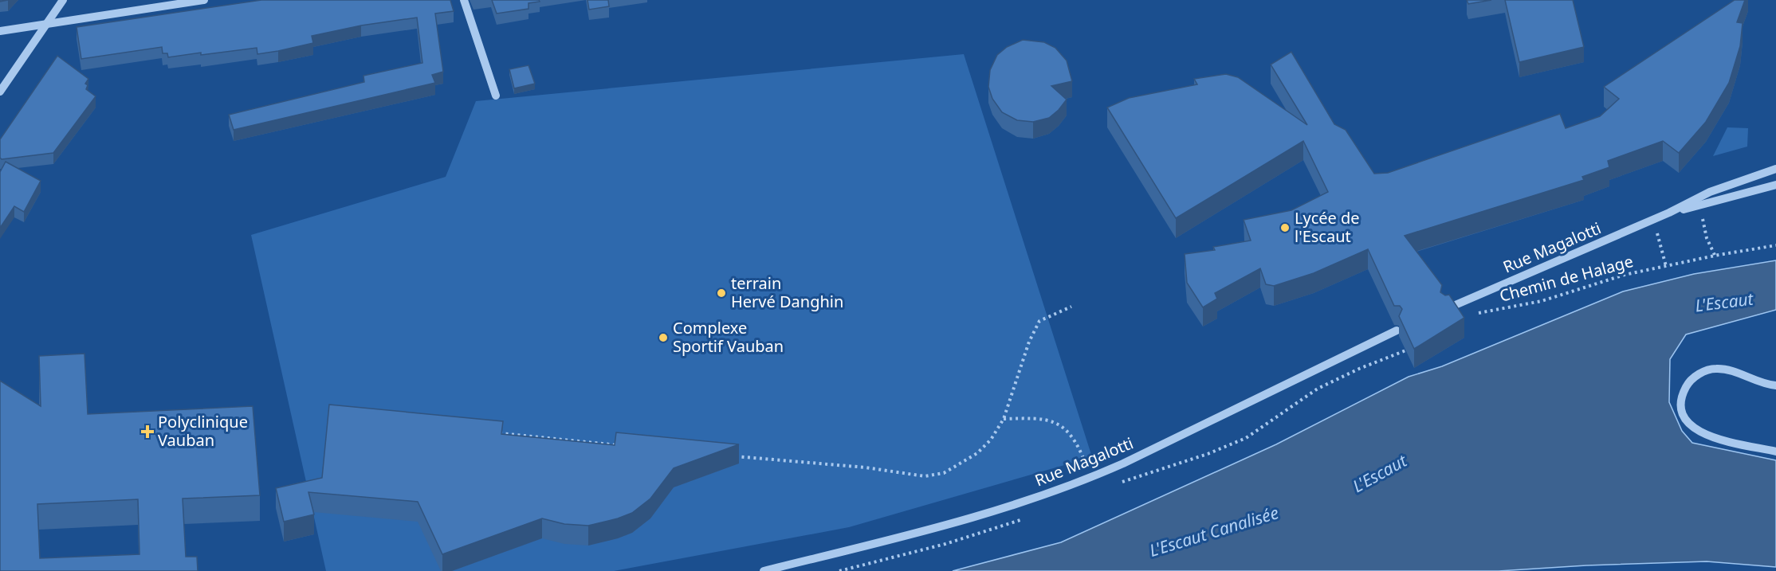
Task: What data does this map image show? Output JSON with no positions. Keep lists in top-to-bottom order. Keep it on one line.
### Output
{"streets":{"street":["Rue Magalotti"],"path":["Chemin de Halage"]},"water":["L'Escaut","L'Escaut Canalisée"],"places":{"other":["Lycée de l'Escaut","terrain Hervé Danghin","Complexe Sportif Vauban"],"health":["Polyclinique Vauban"]}}
